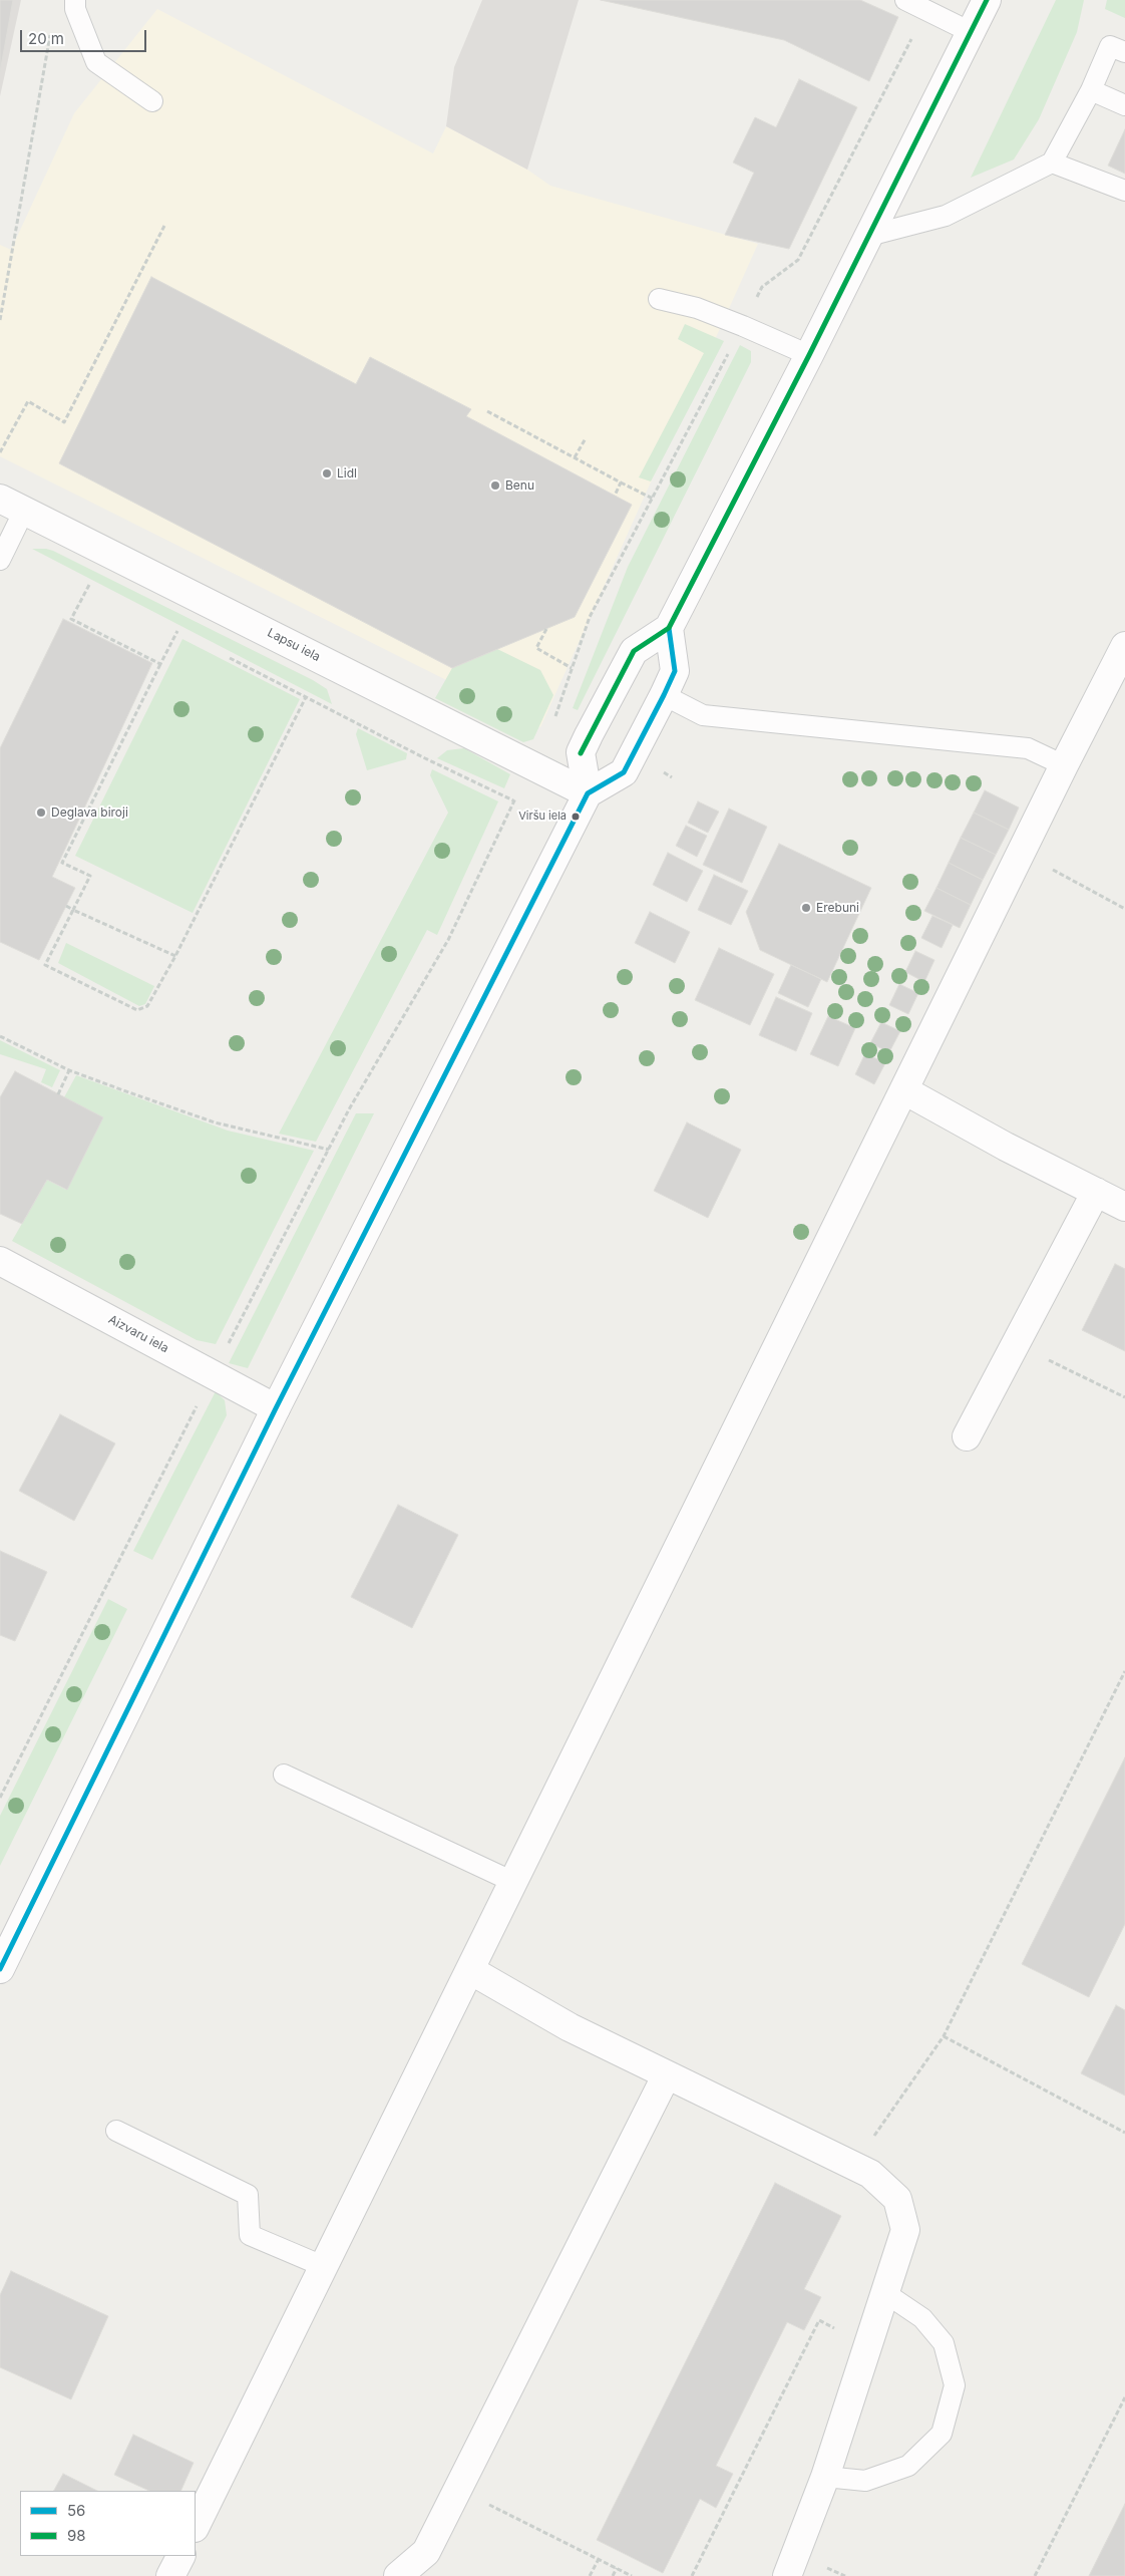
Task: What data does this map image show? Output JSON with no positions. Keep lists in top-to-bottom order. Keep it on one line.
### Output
{"streets":{"street":["Lapsu iela","Aizvaru iela"]},"places":["Lidl","Benu","Deglava biroji","Viršu iela","Erebuni"],"lines":["transit line 98","transit line 56"],"legend":["56","98"],"scale_bar":"20 m"}
